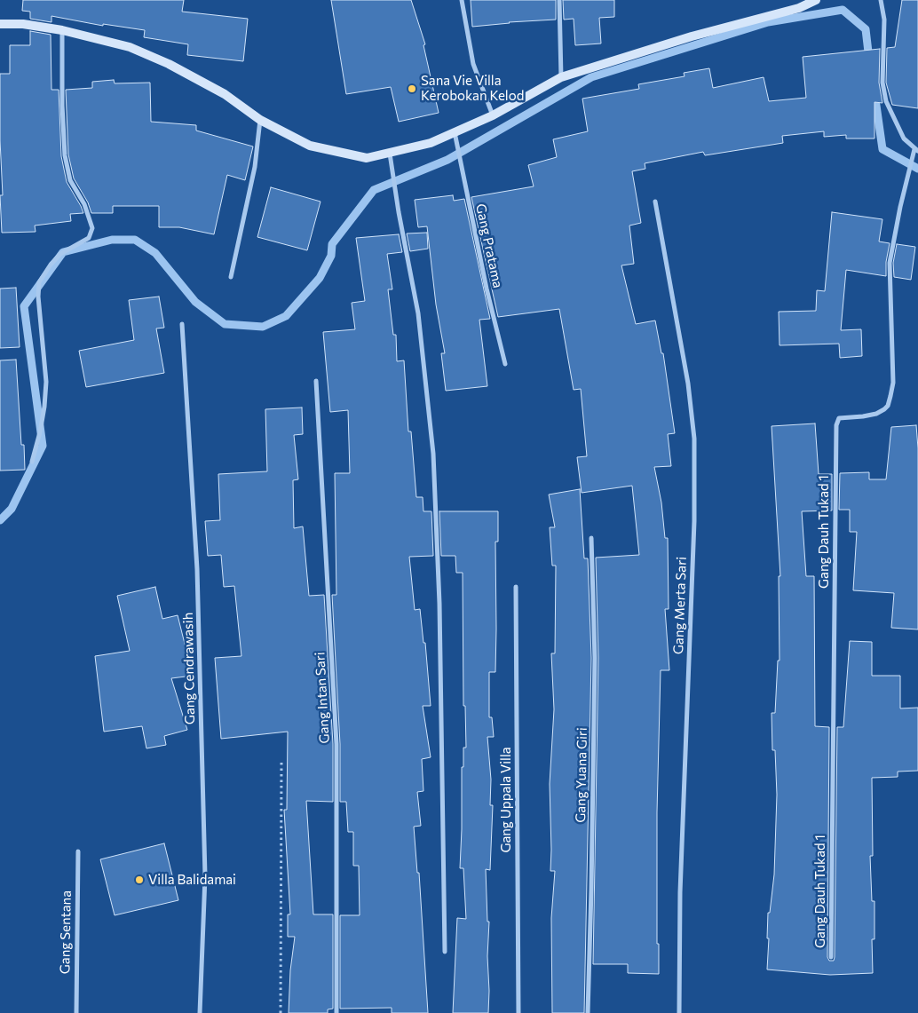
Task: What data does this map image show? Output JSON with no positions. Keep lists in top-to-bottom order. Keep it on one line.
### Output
{"streets":{"street":["Gang Pratama","Gang Dauh Tukad 1","Gang Merta Sari","Gang Cendrawasih","Gang Intan Sari","Gang Yuana Giri","Gang Uppala Villa","Gang Sentana"]},"places":["Sana Vie Villa Kerobokan Kelod","Villa Balidamai"]}
